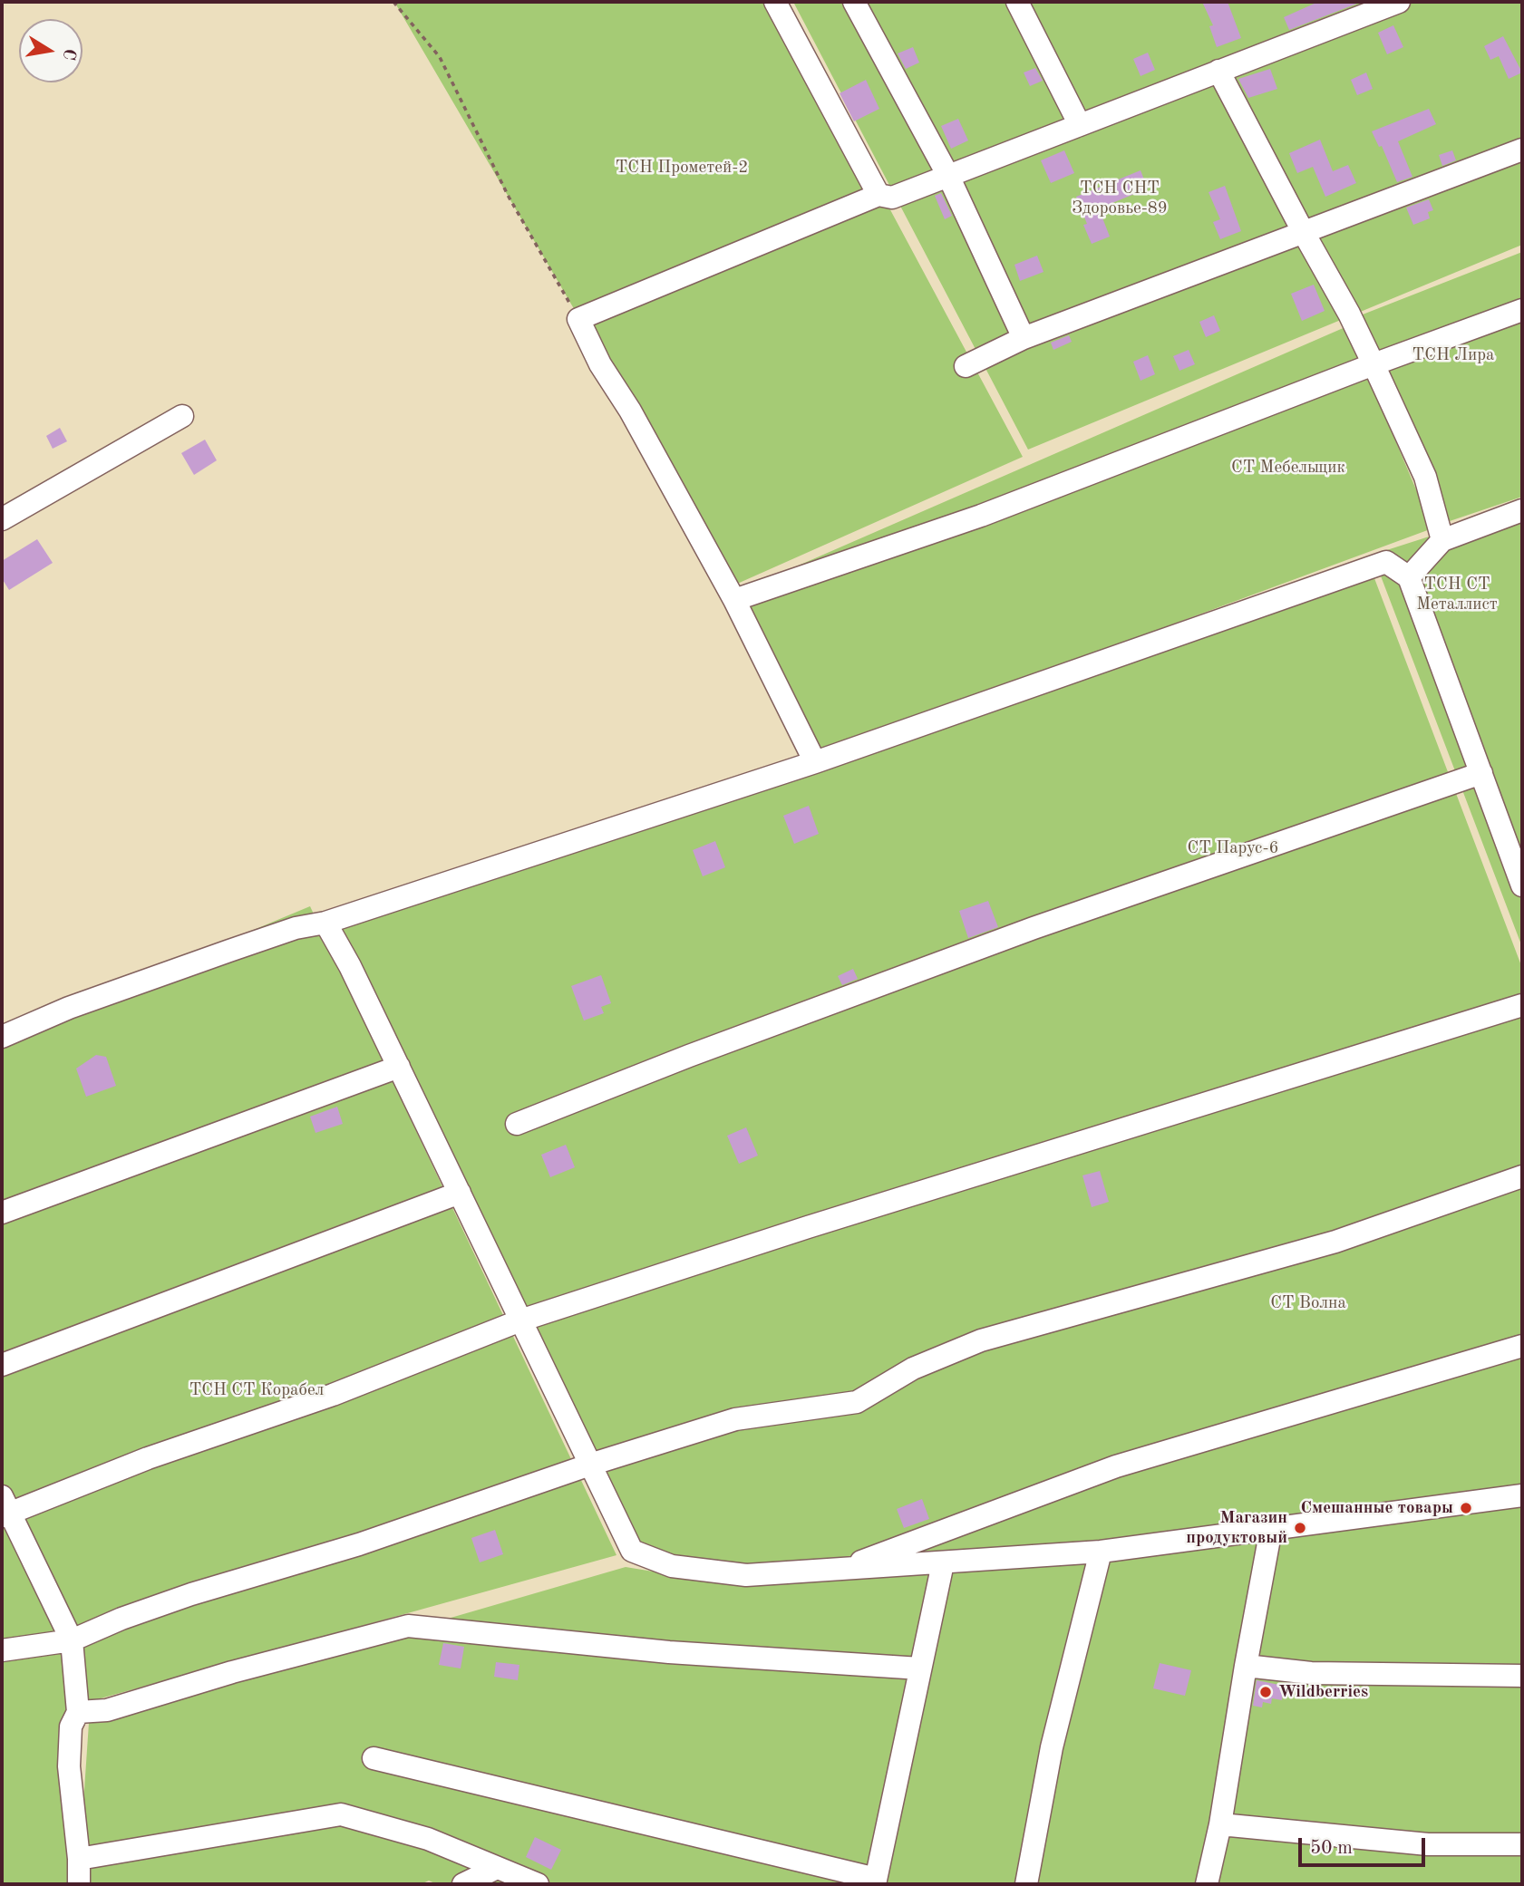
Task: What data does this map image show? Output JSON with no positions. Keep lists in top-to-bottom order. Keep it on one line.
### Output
{"parks":["ТСН Прометей-2","ТСН СНТ Здоровье-89","ТСН Лира","СТ Мебельщик","ТСН СТ Металлист","СТ Парус-6","СТ Волна","ТСН СТ Корабел"],"places":["Смешанные товары","Магазин продуктовый","Wildberries"],"scale_bar":"50 m","north":"right"}
